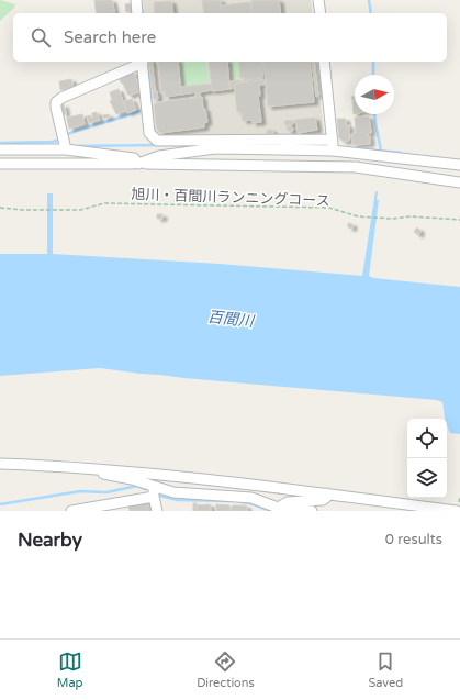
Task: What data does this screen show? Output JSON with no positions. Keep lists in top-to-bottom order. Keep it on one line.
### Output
{"streets":{"path":["旭川・百間川ランニングコース"]},"water":["百間川"],"north":"right","page":{"search":"Search here","heading":["Nearby","0 results"],"nav":["Map","Directions","Saved"]}}
